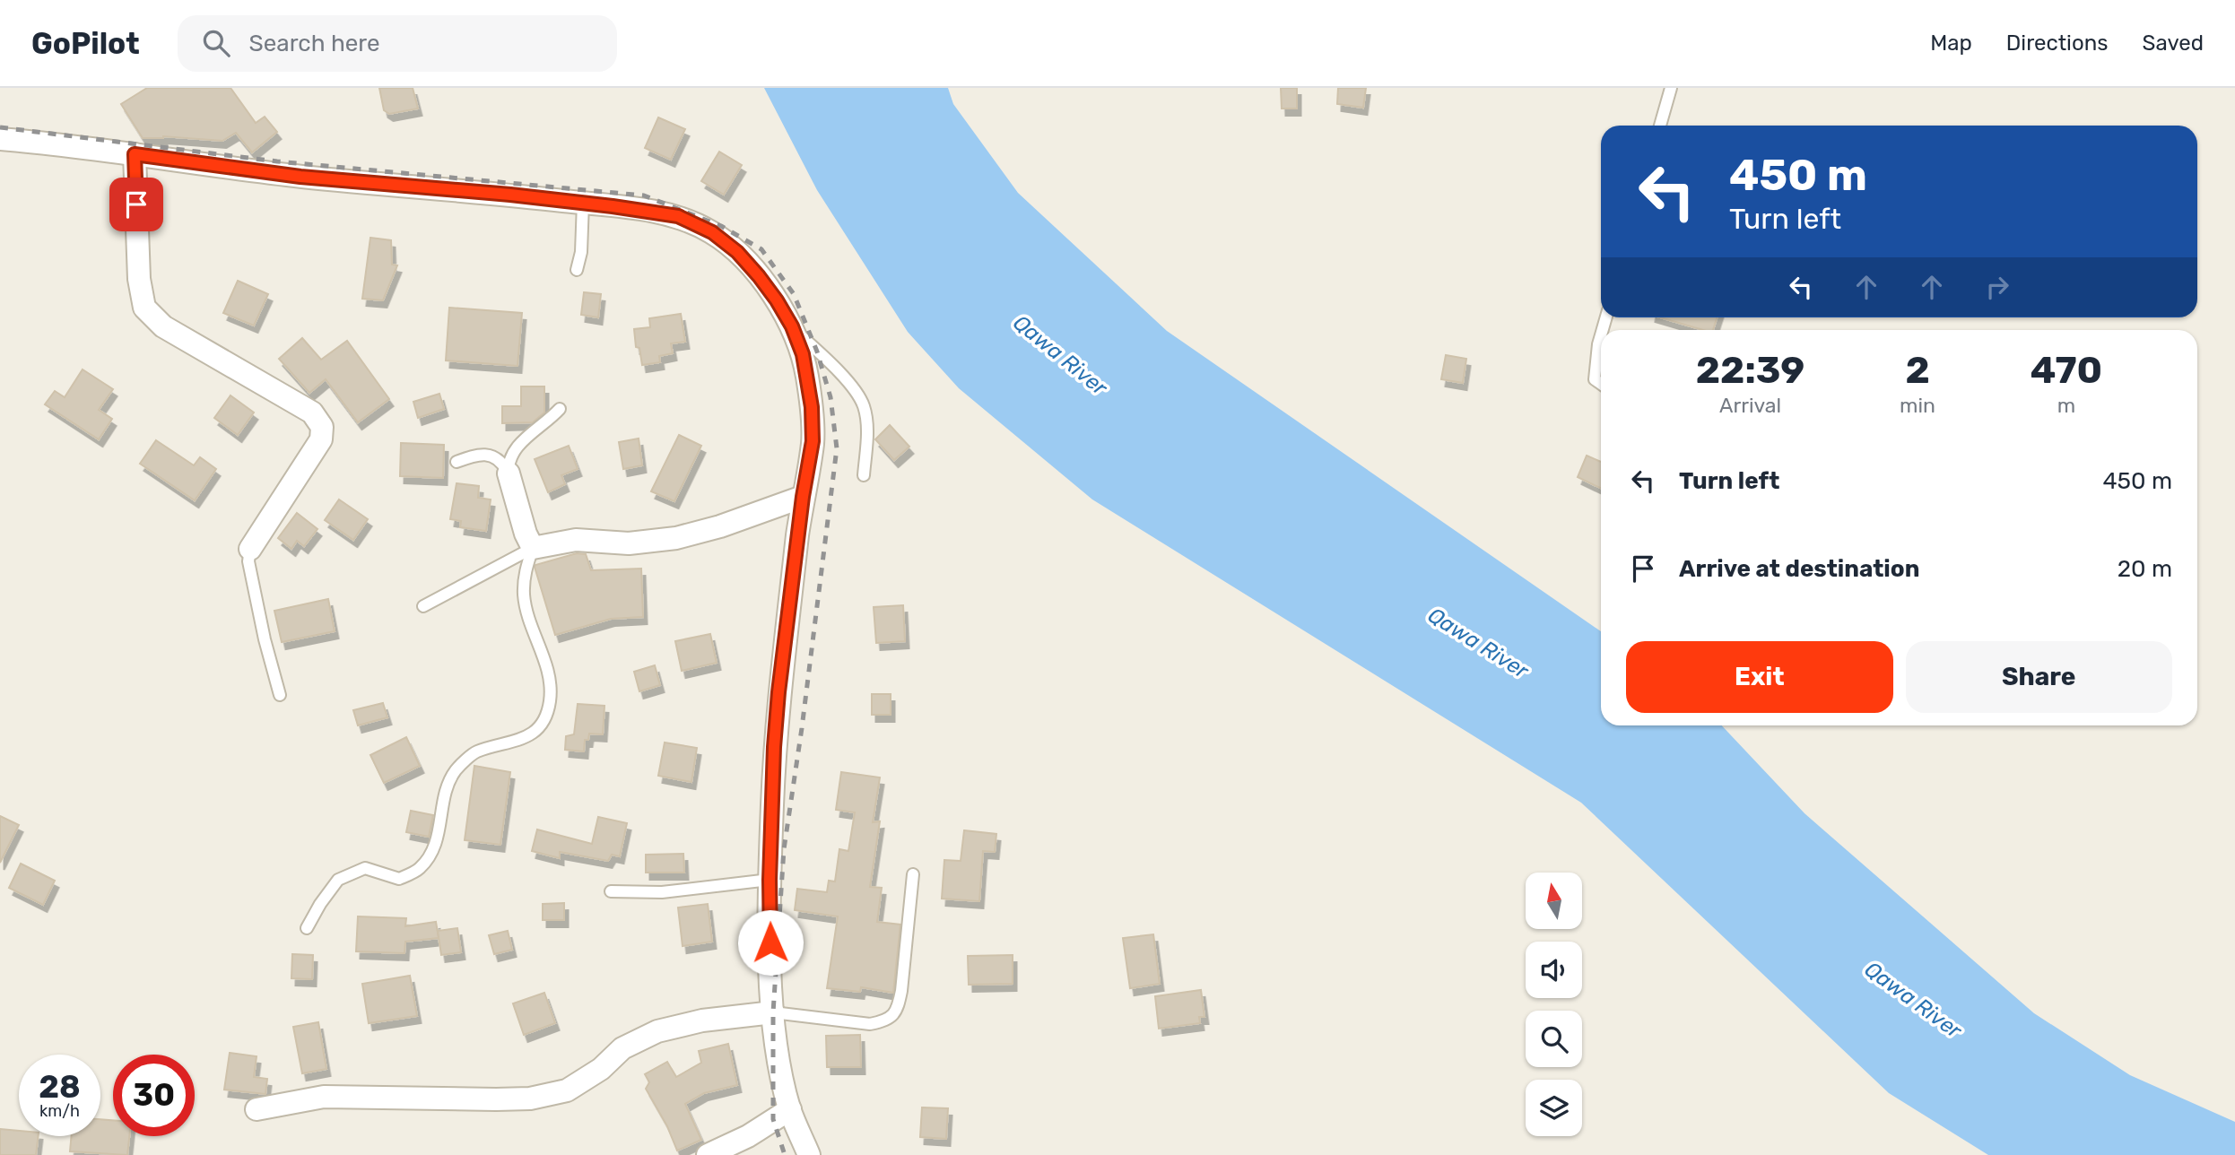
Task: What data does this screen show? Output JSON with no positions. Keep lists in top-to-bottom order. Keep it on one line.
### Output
{"water":["Qawa River"],"north":"top","page":{"header":"GoPilot","search":"Search here","nav":["Map","Directions","Saved"],"turn":["450 m","Turn left"],"eta":["22:39","Arrival","2","min","470","m"],"list":[{"name":"Turn left","value":"450 m"},{"name":"Arrive at destination","value":"20 m"}],"buttons":["Exit","Share"],"speed":"28 km/h","limit":"30"}}
